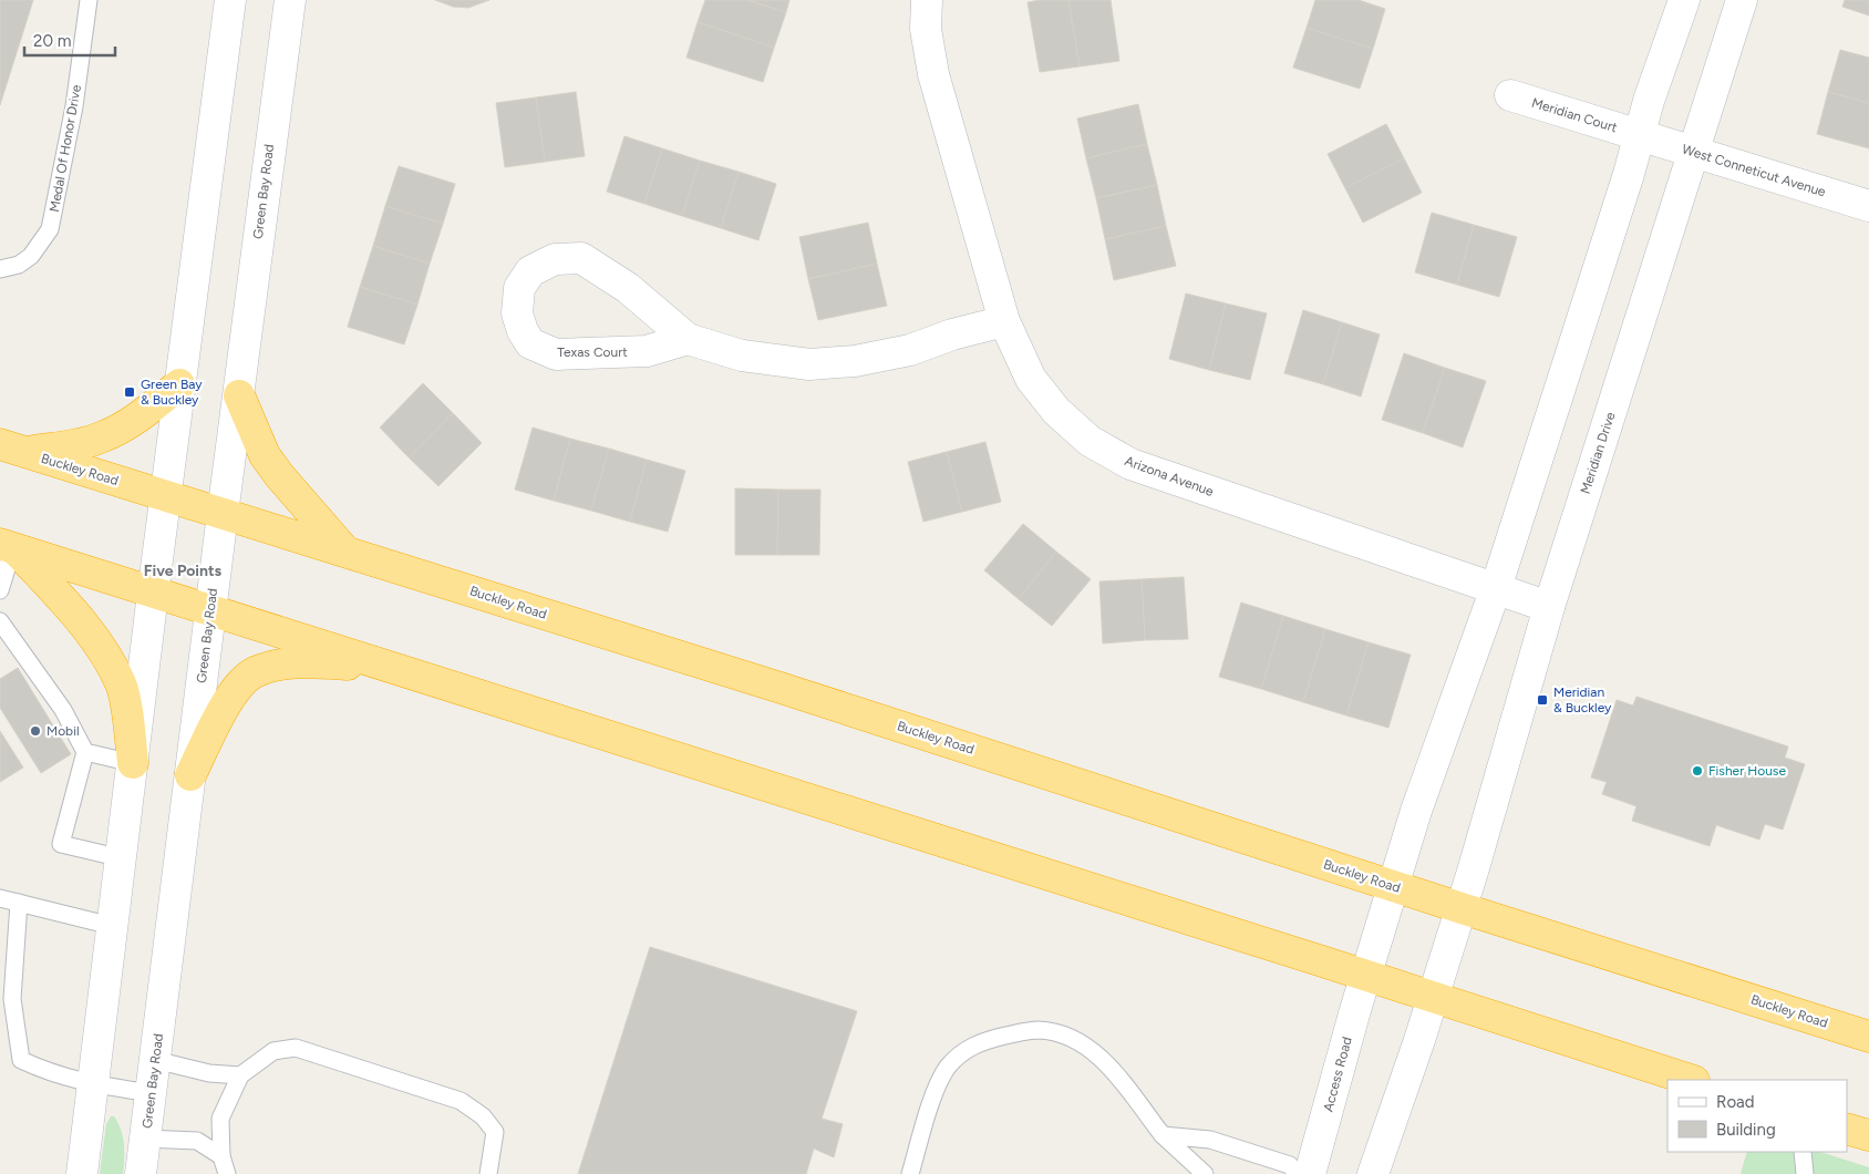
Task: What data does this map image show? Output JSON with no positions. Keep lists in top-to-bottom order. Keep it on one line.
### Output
{"streets":{"highway":["Buckley Road"],"street":["Meridian Court","West Conneticut Avenue","Green Bay Road","Texas Court","Meridian Drive","Arizona Avenue","Access Road"],"lane":["Medal Of Honor Drive"]},"crossings":[["Meridian Court","West Conneticut Avenue"],["West Conneticut Avenue","Meridian Drive"],["Green Bay Road","Buckley Road"],["Texas Court","Arizona Avenue"],["Meridian Drive","Buckley Road"],["Meridian Drive","Arizona Avenue"],["Buckley Road","Access Road"]],"districts":["Five Points"],"places":{"transit":["Green Bay & Buckley","Meridian & Buckley"],"other":["Mobil","Fisher House"]},"legend":["Road","Building"],"scale_bar":"20 m"}
